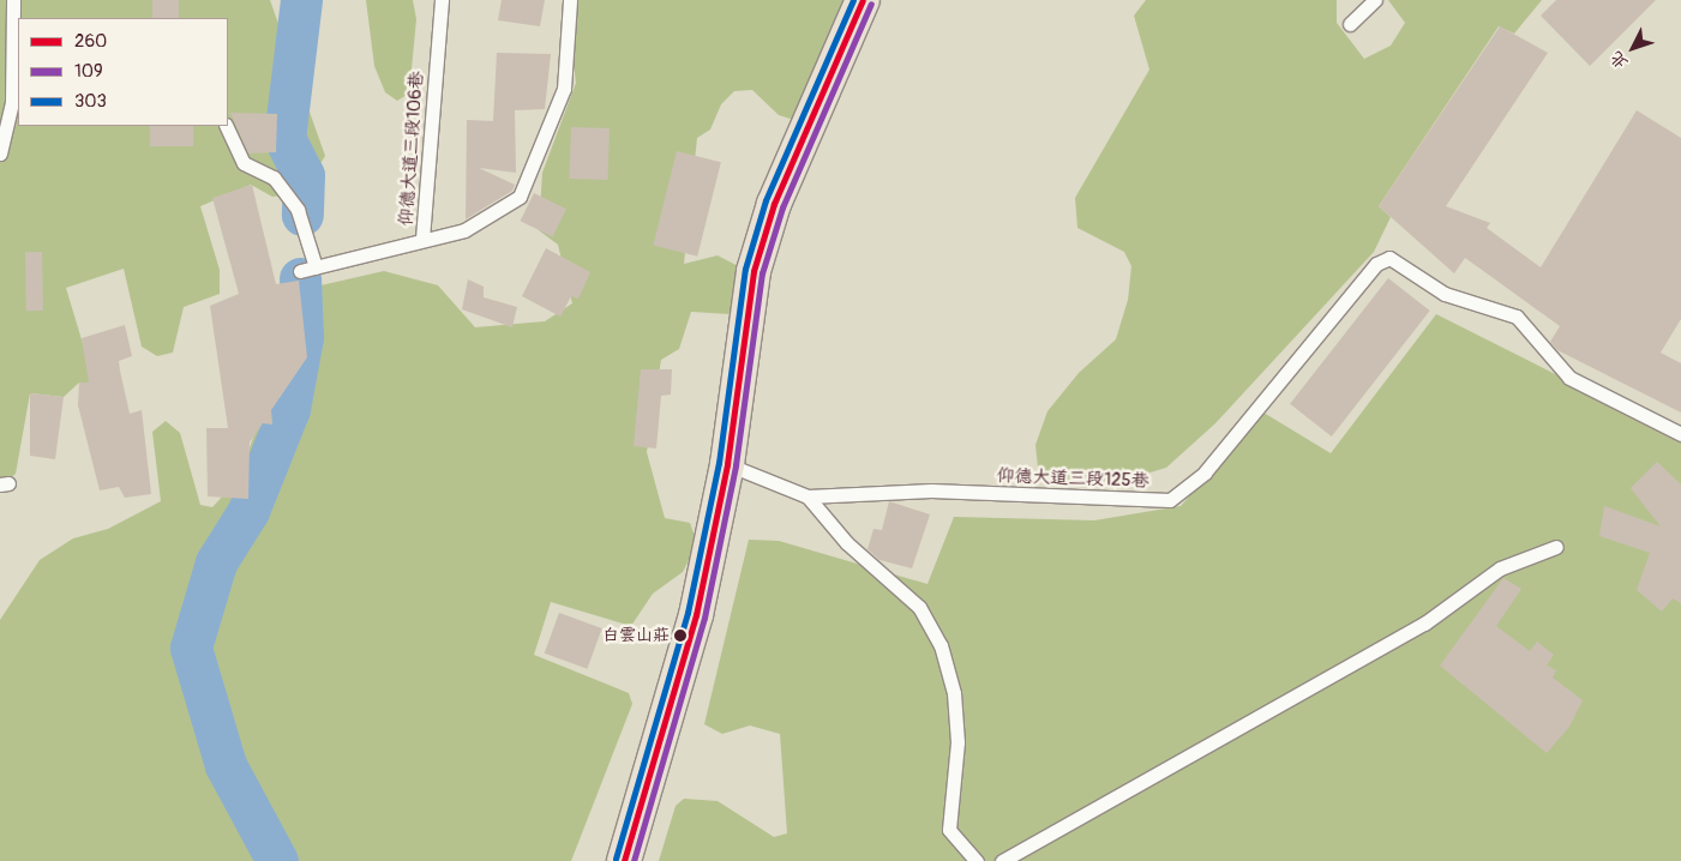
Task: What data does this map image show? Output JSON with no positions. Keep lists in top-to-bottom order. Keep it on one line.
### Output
{"streets":{"lane":["仰德大道三段106巷","仰德大道三段125巷"]},"places":["白雲山莊"],"lines":["transit line 260","transit line 303","transit line 109"],"legend":["260","109","303"],"north":"bottom left"}
